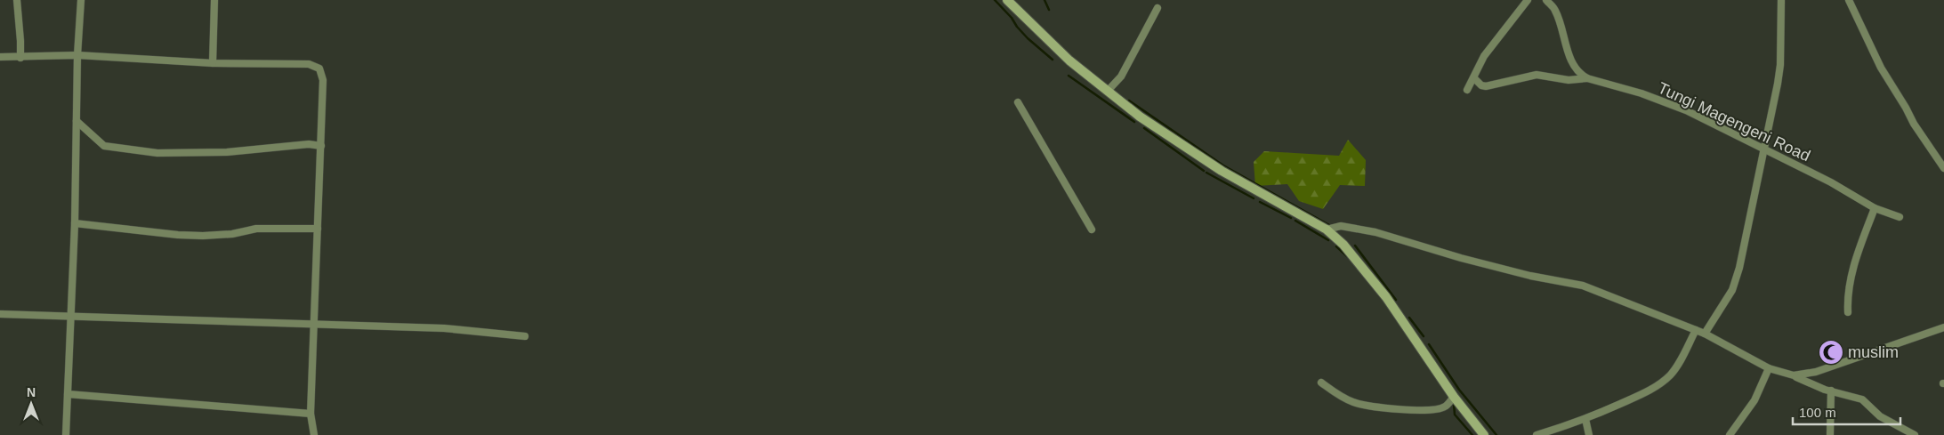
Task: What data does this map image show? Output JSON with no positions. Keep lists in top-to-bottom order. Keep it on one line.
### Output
{"streets":{"street":["Tungi Magengeni Road"]},"places":{"mosque":["muslim"]},"scale_bar":"100 m","north":"top"}
